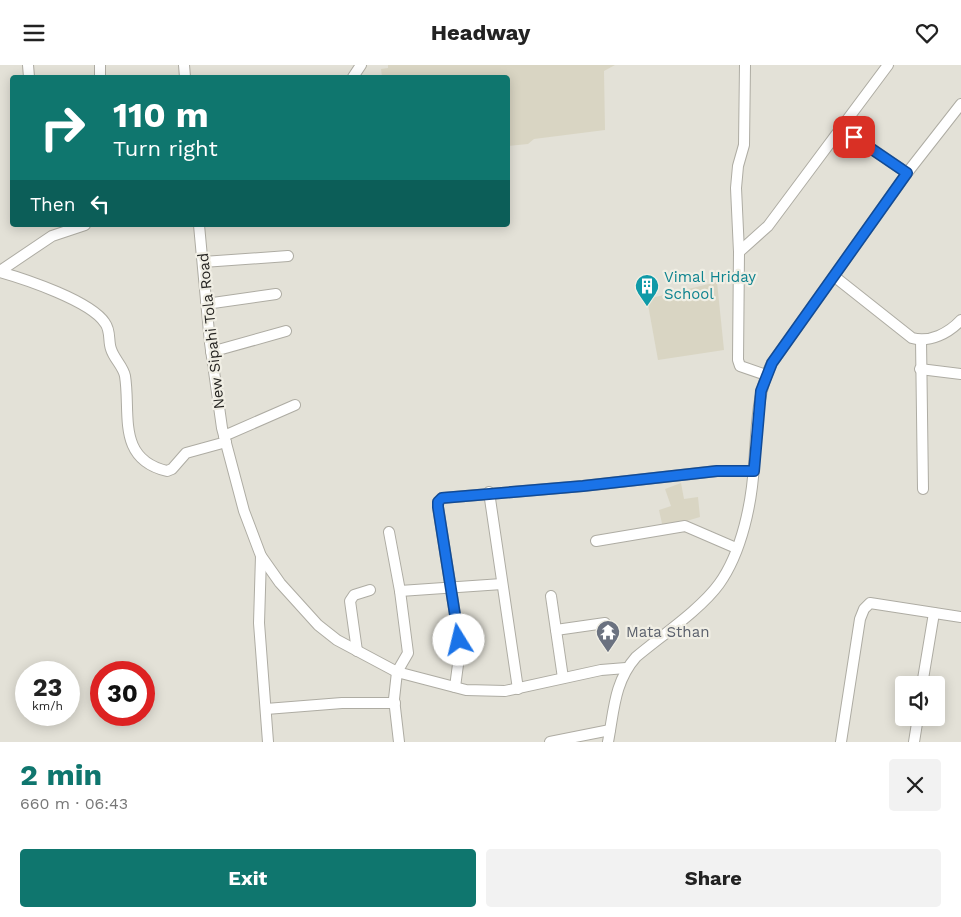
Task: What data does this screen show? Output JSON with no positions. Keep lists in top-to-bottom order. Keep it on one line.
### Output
{"streets":{"street":["New Sipahi Tola Road"]},"places":{"building":["Vimal Hriday School"],"temple":["Mata Sthan"]},"page":{"header":"Headway","turn":["110 m","Turn right"],"then":"Then","speed":"23 km/h","limit":"30","heading":["2 min","660 m · 06:43"],"buttons":["Exit","Share"]}}
